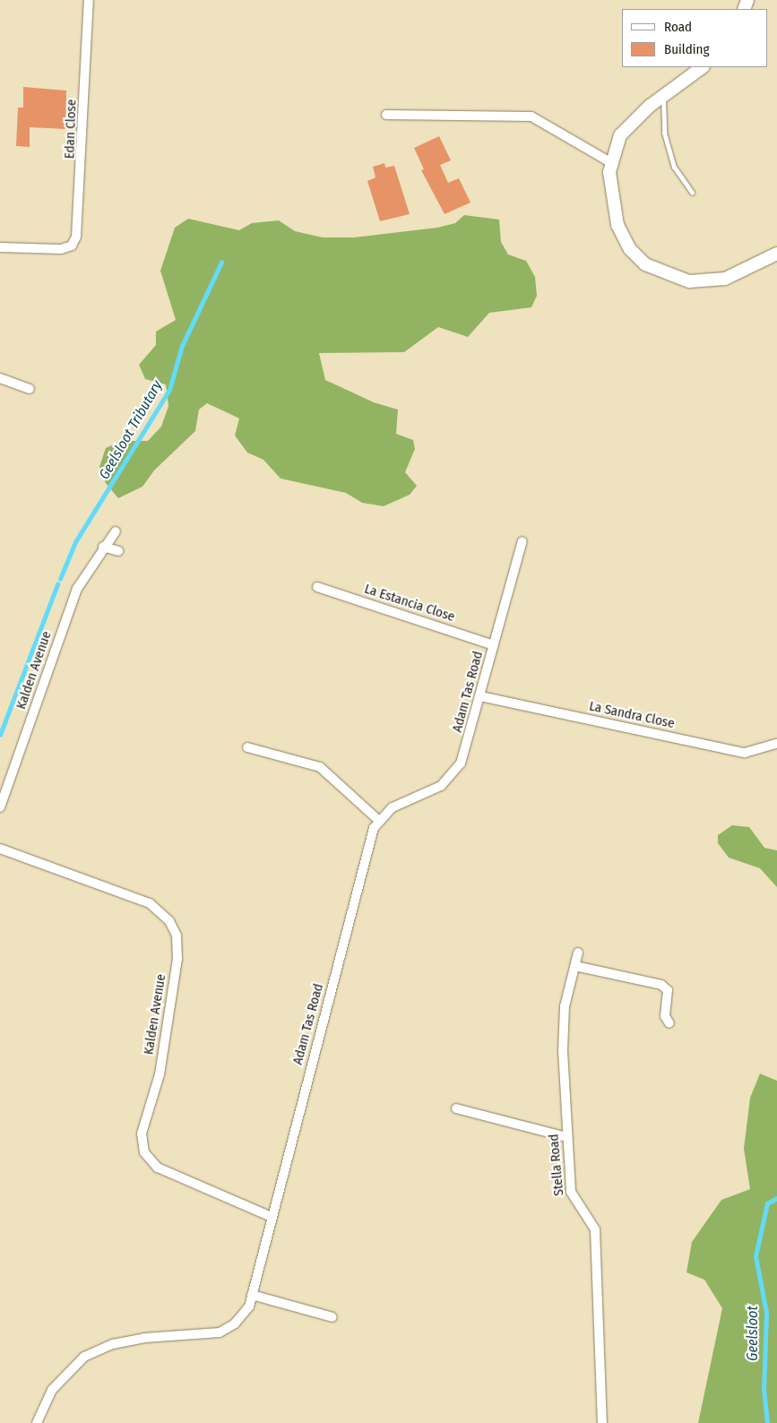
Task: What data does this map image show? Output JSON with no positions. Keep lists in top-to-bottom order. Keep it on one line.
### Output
{"streets":{"street":["Edan Close","La Estancia Close","Kalden Avenue","Adam Tas Road","La Sandra Close","Stella Road"]},"crossings":[["La Estancia Close","Adam Tas Road"],["Kalden Avenue","Adam Tas Road"],["Adam Tas Road","La Sandra Close"]],"water":["Geelsloot Tributary","Geelsloot"],"legend":["Road","Building"]}
